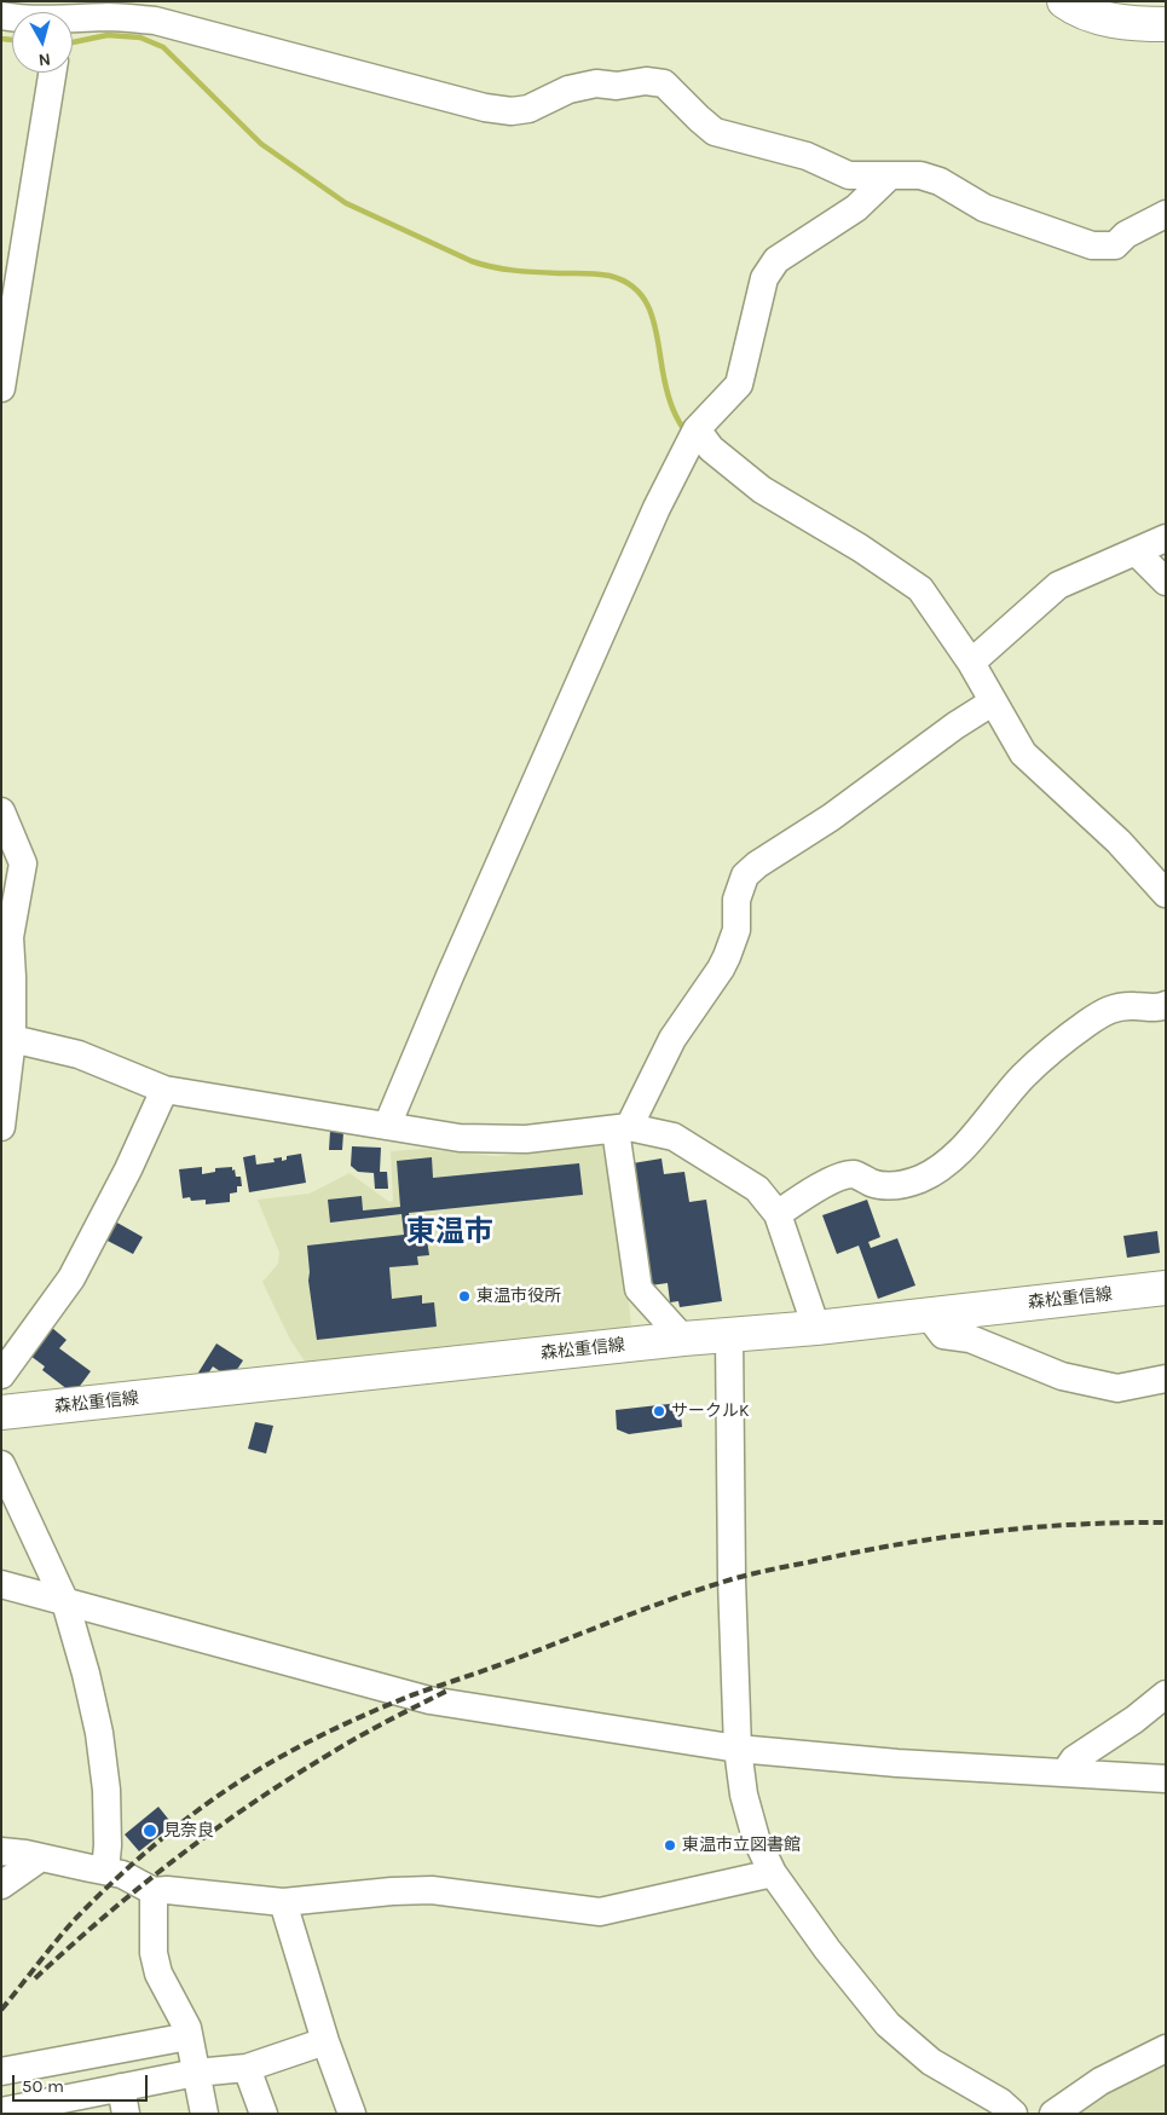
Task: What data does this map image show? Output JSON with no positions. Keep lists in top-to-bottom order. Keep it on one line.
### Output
{"streets":{"main road":["森松重信線"]},"districts":["東温市"],"places":["東温市役所","サークルK","見奈良","東温市立図書館"],"scale_bar":"50 m","north":"bottom"}
